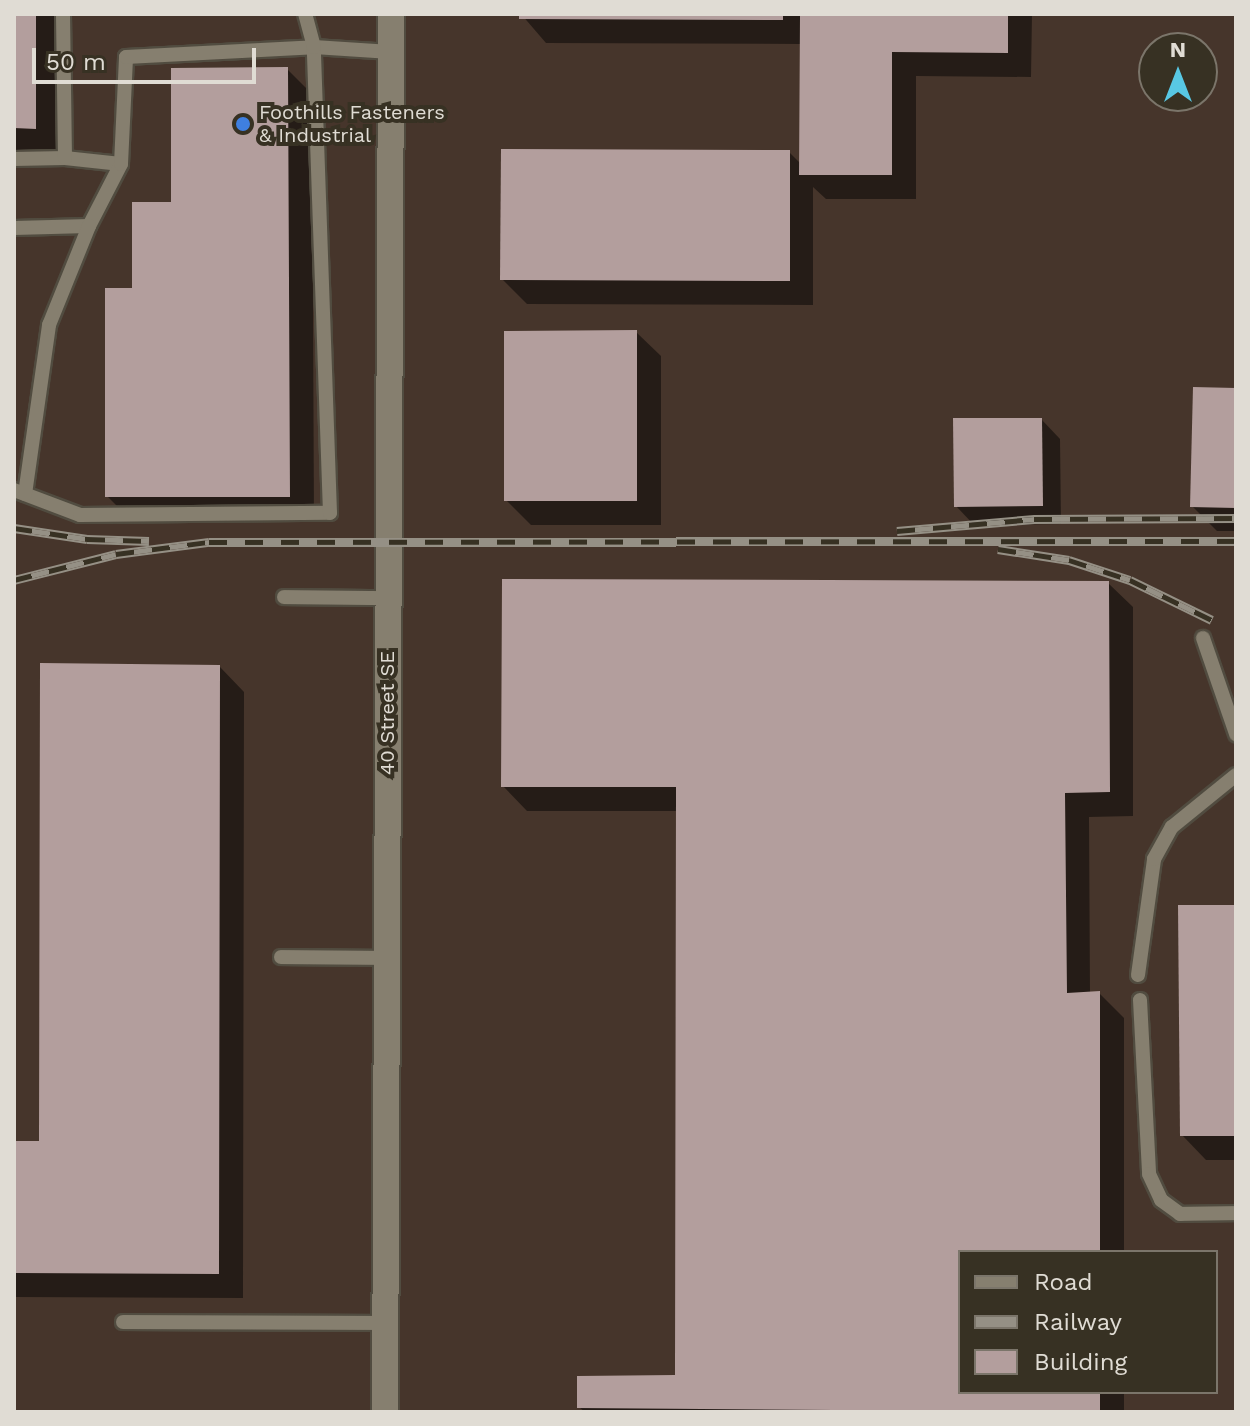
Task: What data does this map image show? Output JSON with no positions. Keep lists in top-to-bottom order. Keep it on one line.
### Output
{"streets":{"street":["40 Street SE"]},"places":["Foothills Fasteners & Industrial"],"legend":["Road","Railway","Building"],"scale_bar":"50 m","north":"top"}
